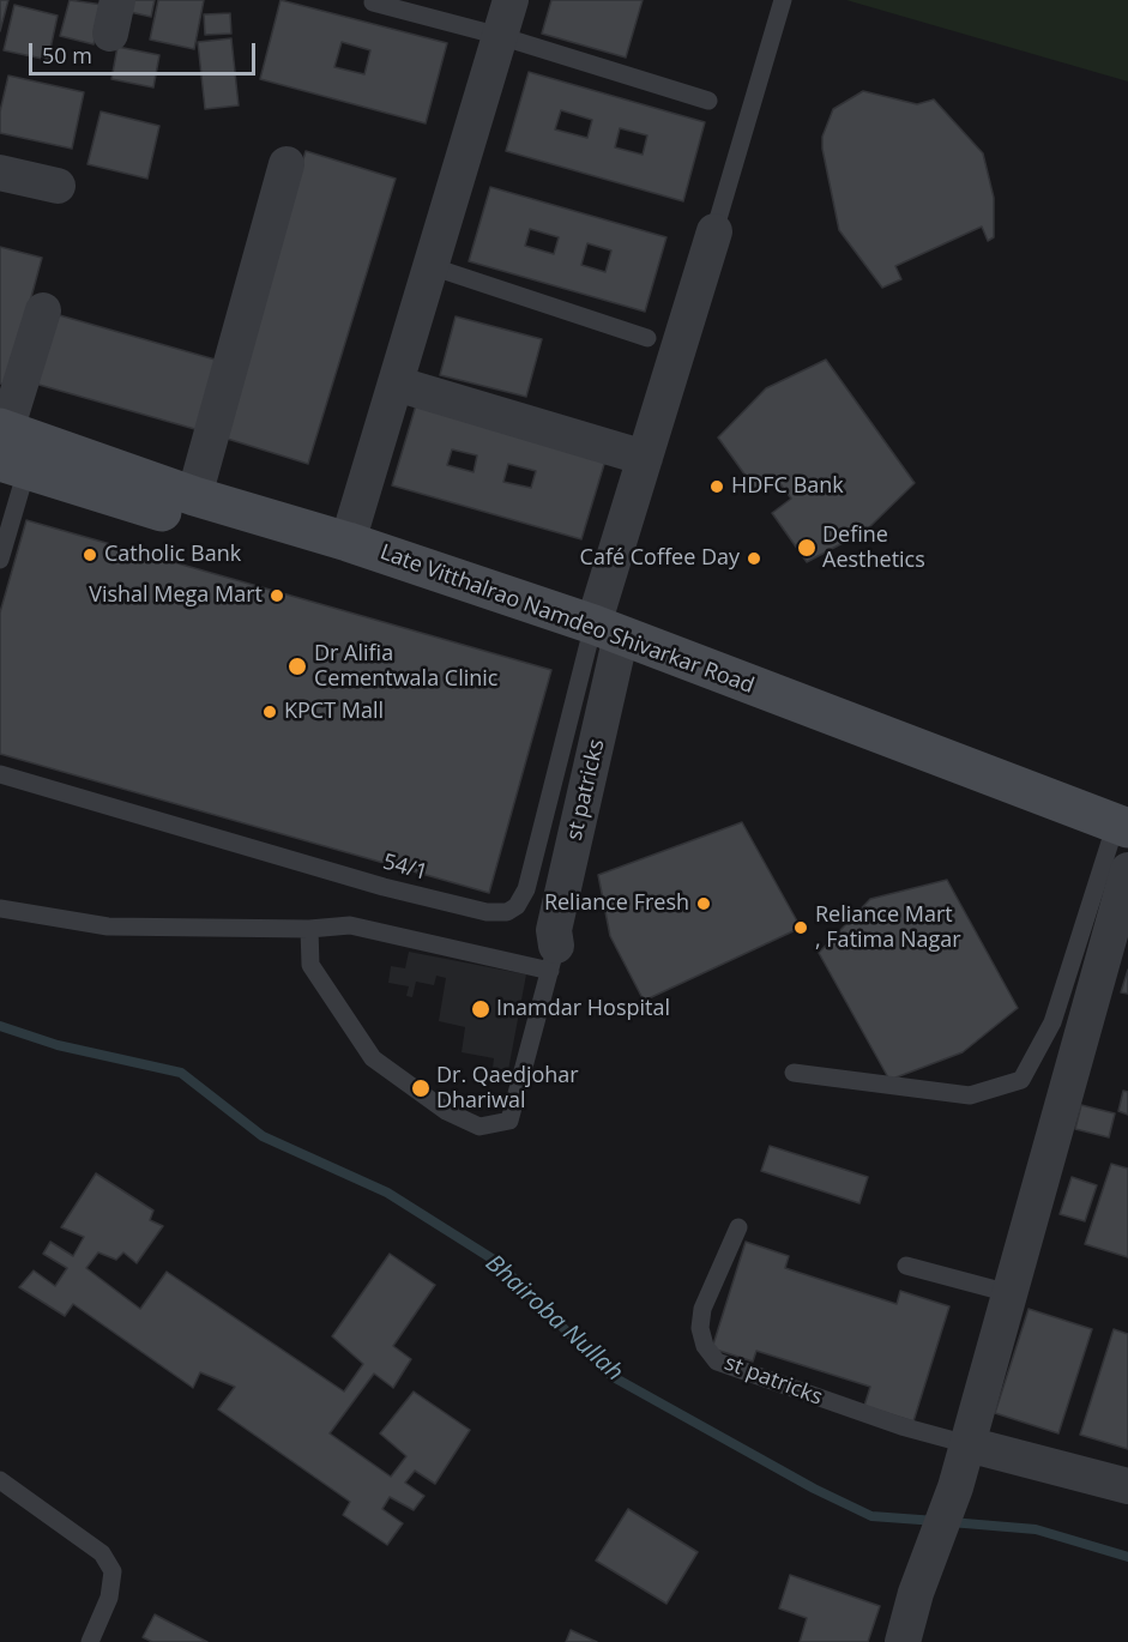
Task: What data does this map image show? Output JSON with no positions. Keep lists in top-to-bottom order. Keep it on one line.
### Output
{"streets":{"main road":["Late Vitthalrao Namdeo Shivarkar Road"],"street":["st patricks"],"lane":["54/1"]},"crossings":[["Late Vitthalrao Namdeo Shivarkar Road","st patricks"],["Late Vitthalrao Namdeo Shivarkar Road","54/1"],["st patricks","54/1"]],"water":["Bhairoba Nullah"],"places":["HDFC Bank","Define Aesthetics","Catholic Bank","Café Coffee Day","Vishal Mega Mart","Dr Alifia Cementwala Clinic","KPCT Mall","Reliance Fresh","Reliance Mart , Fatima Nagar","Inamdar Hospital","Dr. Qaedjohar Dhariwal"],"scale_bar":"50 m"}
